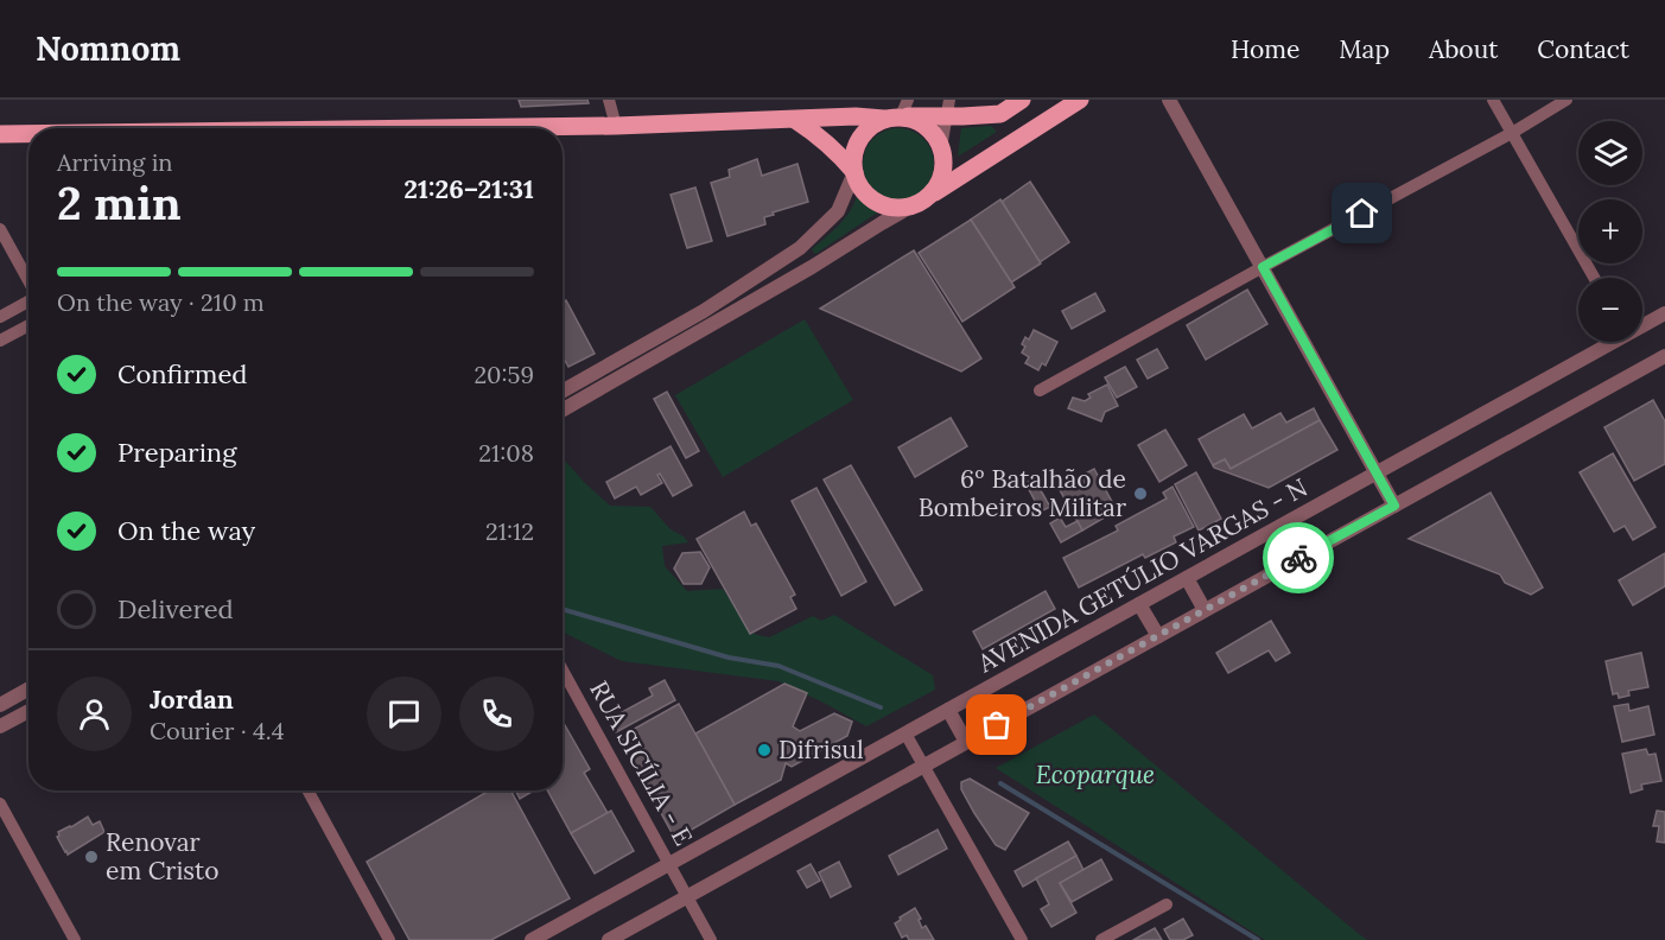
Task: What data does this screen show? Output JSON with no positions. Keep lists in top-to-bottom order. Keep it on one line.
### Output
{"streets":{"street":["AVENIDA GETÚLIO VARGAS - N","RUA SICÍLIA - E"]},"crossings":[["AVENIDA GETÚLIO VARGAS - N","RUA SICÍLIA - E"]],"parks":["Ecoparque"],"places":["6º Batalhão de Bombeiros Militar","Difrisul","Renovar em Cristo"],"page":{"header":"Nomnom","nav":["Home","Map","About","Contact"],"map_buttons":["+","−"],"heading":["2 min","Arriving in","21:26–21:31"],"panel":["Jordan","Courier · 4.4"],"bar":"On the way · 210 m","list":[["Confirmed","20:59"],["Preparing","21:08"],["On the way","21:12"],"Delivered"]}}
